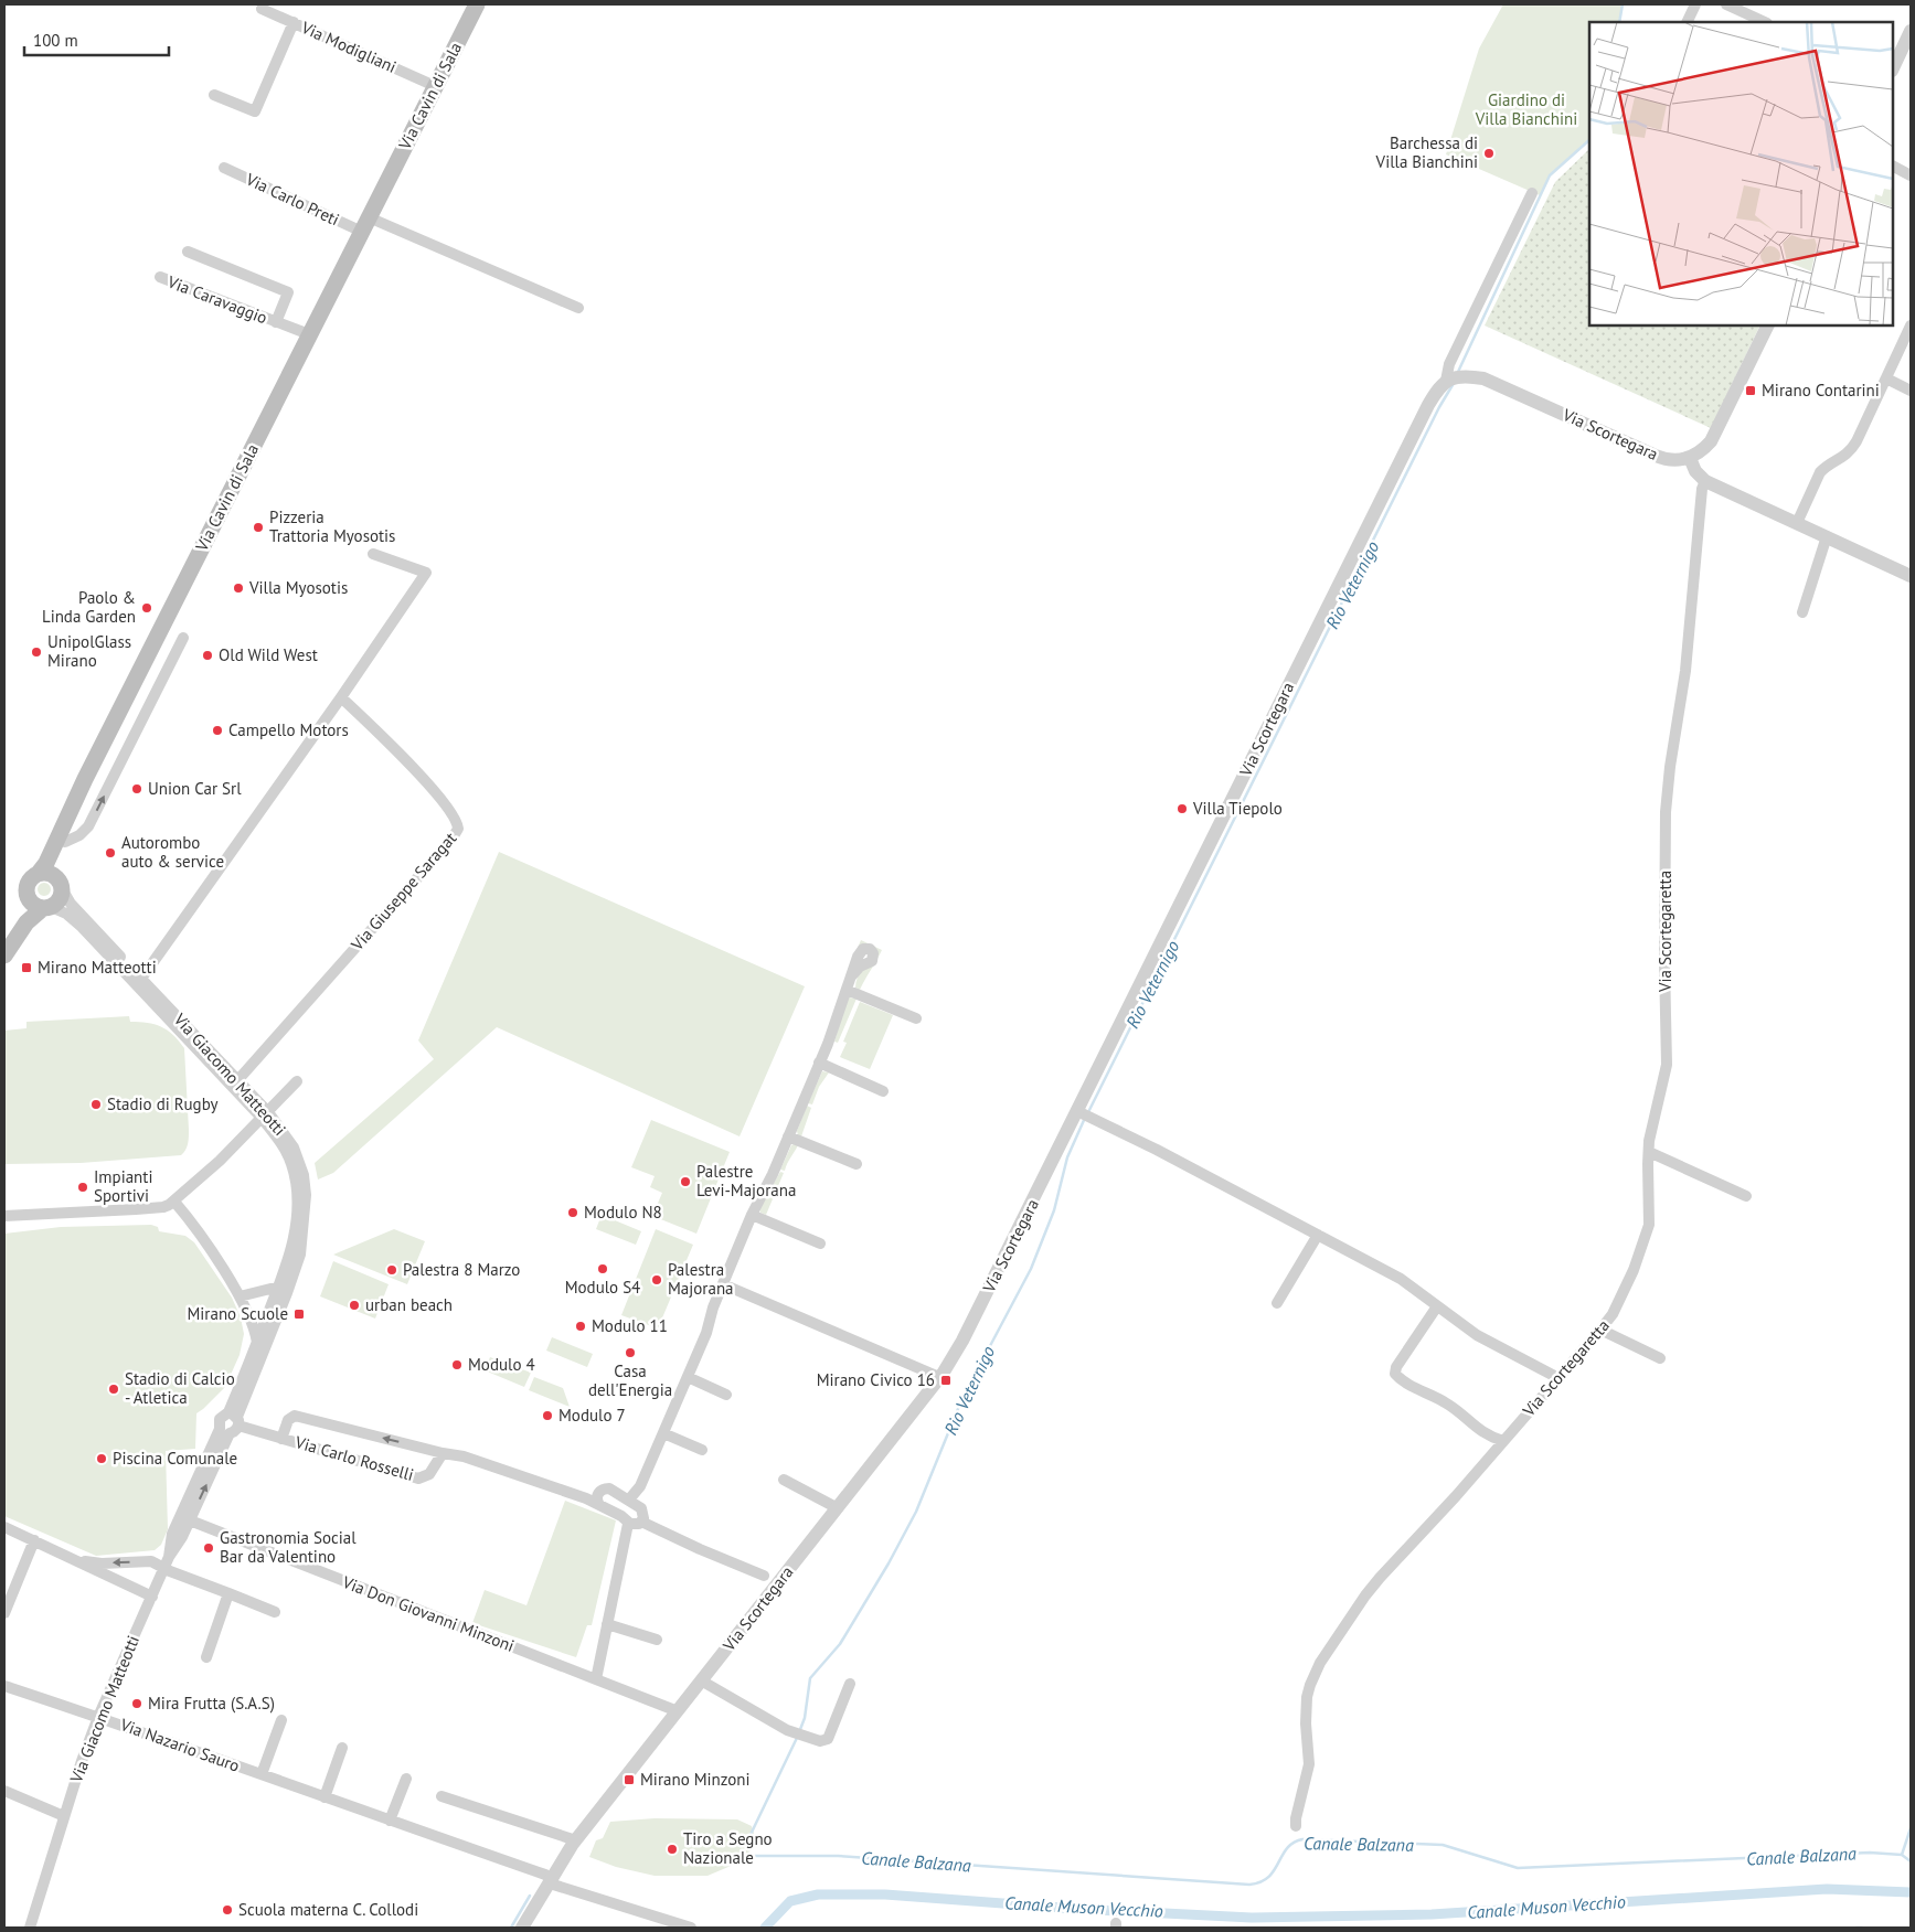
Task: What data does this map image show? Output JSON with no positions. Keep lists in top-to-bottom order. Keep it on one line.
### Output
{"streets":{"main road":["Via Cavin di Sala"],"street":["Via Modigliani","Via Carlo Preti","Via Caravaggio","Via Scortegara","Via Giuseppe Saragat","Via Scortegaretta","Via Giacomo Matteotti","Via Carlo Rosselli","Via Don Giovanni Minzoni","Via Nazario Sauro"]},"crossings":[["Via Modigliani","Via Cavin di Sala"],["Via Cavin di Sala","Via Carlo Preti"],["Via Cavin di Sala","Via Caravaggio"],["Via Cavin di Sala","Via Giacomo Matteotti"],["Via Scortegara","Via Don Giovanni Minzoni"],["Via Scortegara","Via Nazario Sauro"],["Via Giuseppe Saragat","Via Giacomo Matteotti"],["Via Giacomo Matteotti","Via Carlo Rosselli"],["Via Giacomo Matteotti","Via Don Giovanni Minzoni"],["Via Giacomo Matteotti","Via Nazario Sauro"]],"water":["Rio Veternigo","Canale Balzana","Canale Muson Vecchio"],"parks":["Giardino di Villa Bianchini"],"places":{"other":["Barchessa di Villa Bianchini","Pizzeria Trattoria Myosotis","Villa Myosotis","Paolo & Linda Garden","UnipolGlass Mirano","Old Wild West","Campello Motors","Union Car Srl","Villa Tiepolo","Autorombo auto & service","Stadio di Rugby","Palestre Levi-Majorana","Impianti Sportivi","Modulo N8","Modulo S4","Palestra 8 Marzo","Palestra Majorana","urban beach","Modulo 11","Casa dell'Energia","Modulo 4","Stadio di Calcio - Atletica","Modulo 7","Piscina Comunale","Gastronomia Social Bar da Valentino","Mira Frutta (S.A.S)","Tiro a Segno Nazionale","Scuola materna C. Collodi"],"transit":["Mirano Contarini","Mirano Matteotti","Mirano Scuole","Mirano Civico 16","Mirano Minzoni"]},"scale_bar":"100 m"}
